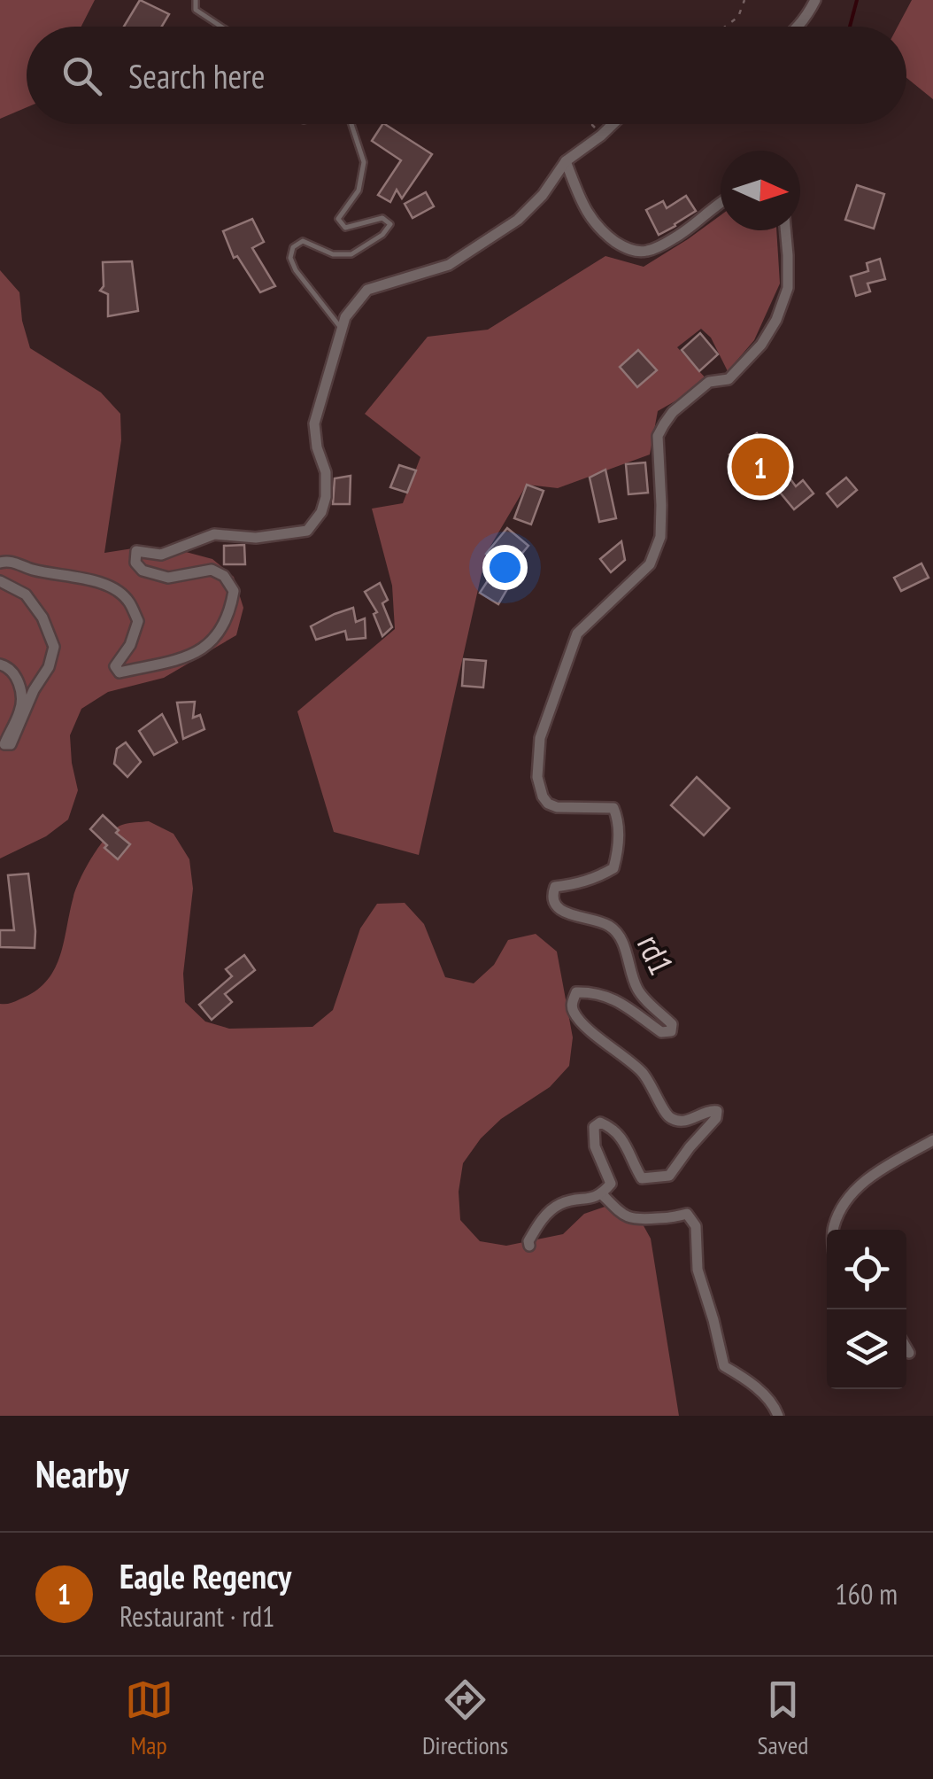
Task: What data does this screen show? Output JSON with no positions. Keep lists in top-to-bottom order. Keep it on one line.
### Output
{"streets":{"street":["rd1"]},"north":"right","page":{"search":"Search here","pins":"1","heading":"Nearby","list":[{"mark":"1","name":"Eagle Regency","note":"Restaurant · rd1","value":"160 m"}],"nav":["Map","Directions","Saved"]}}
